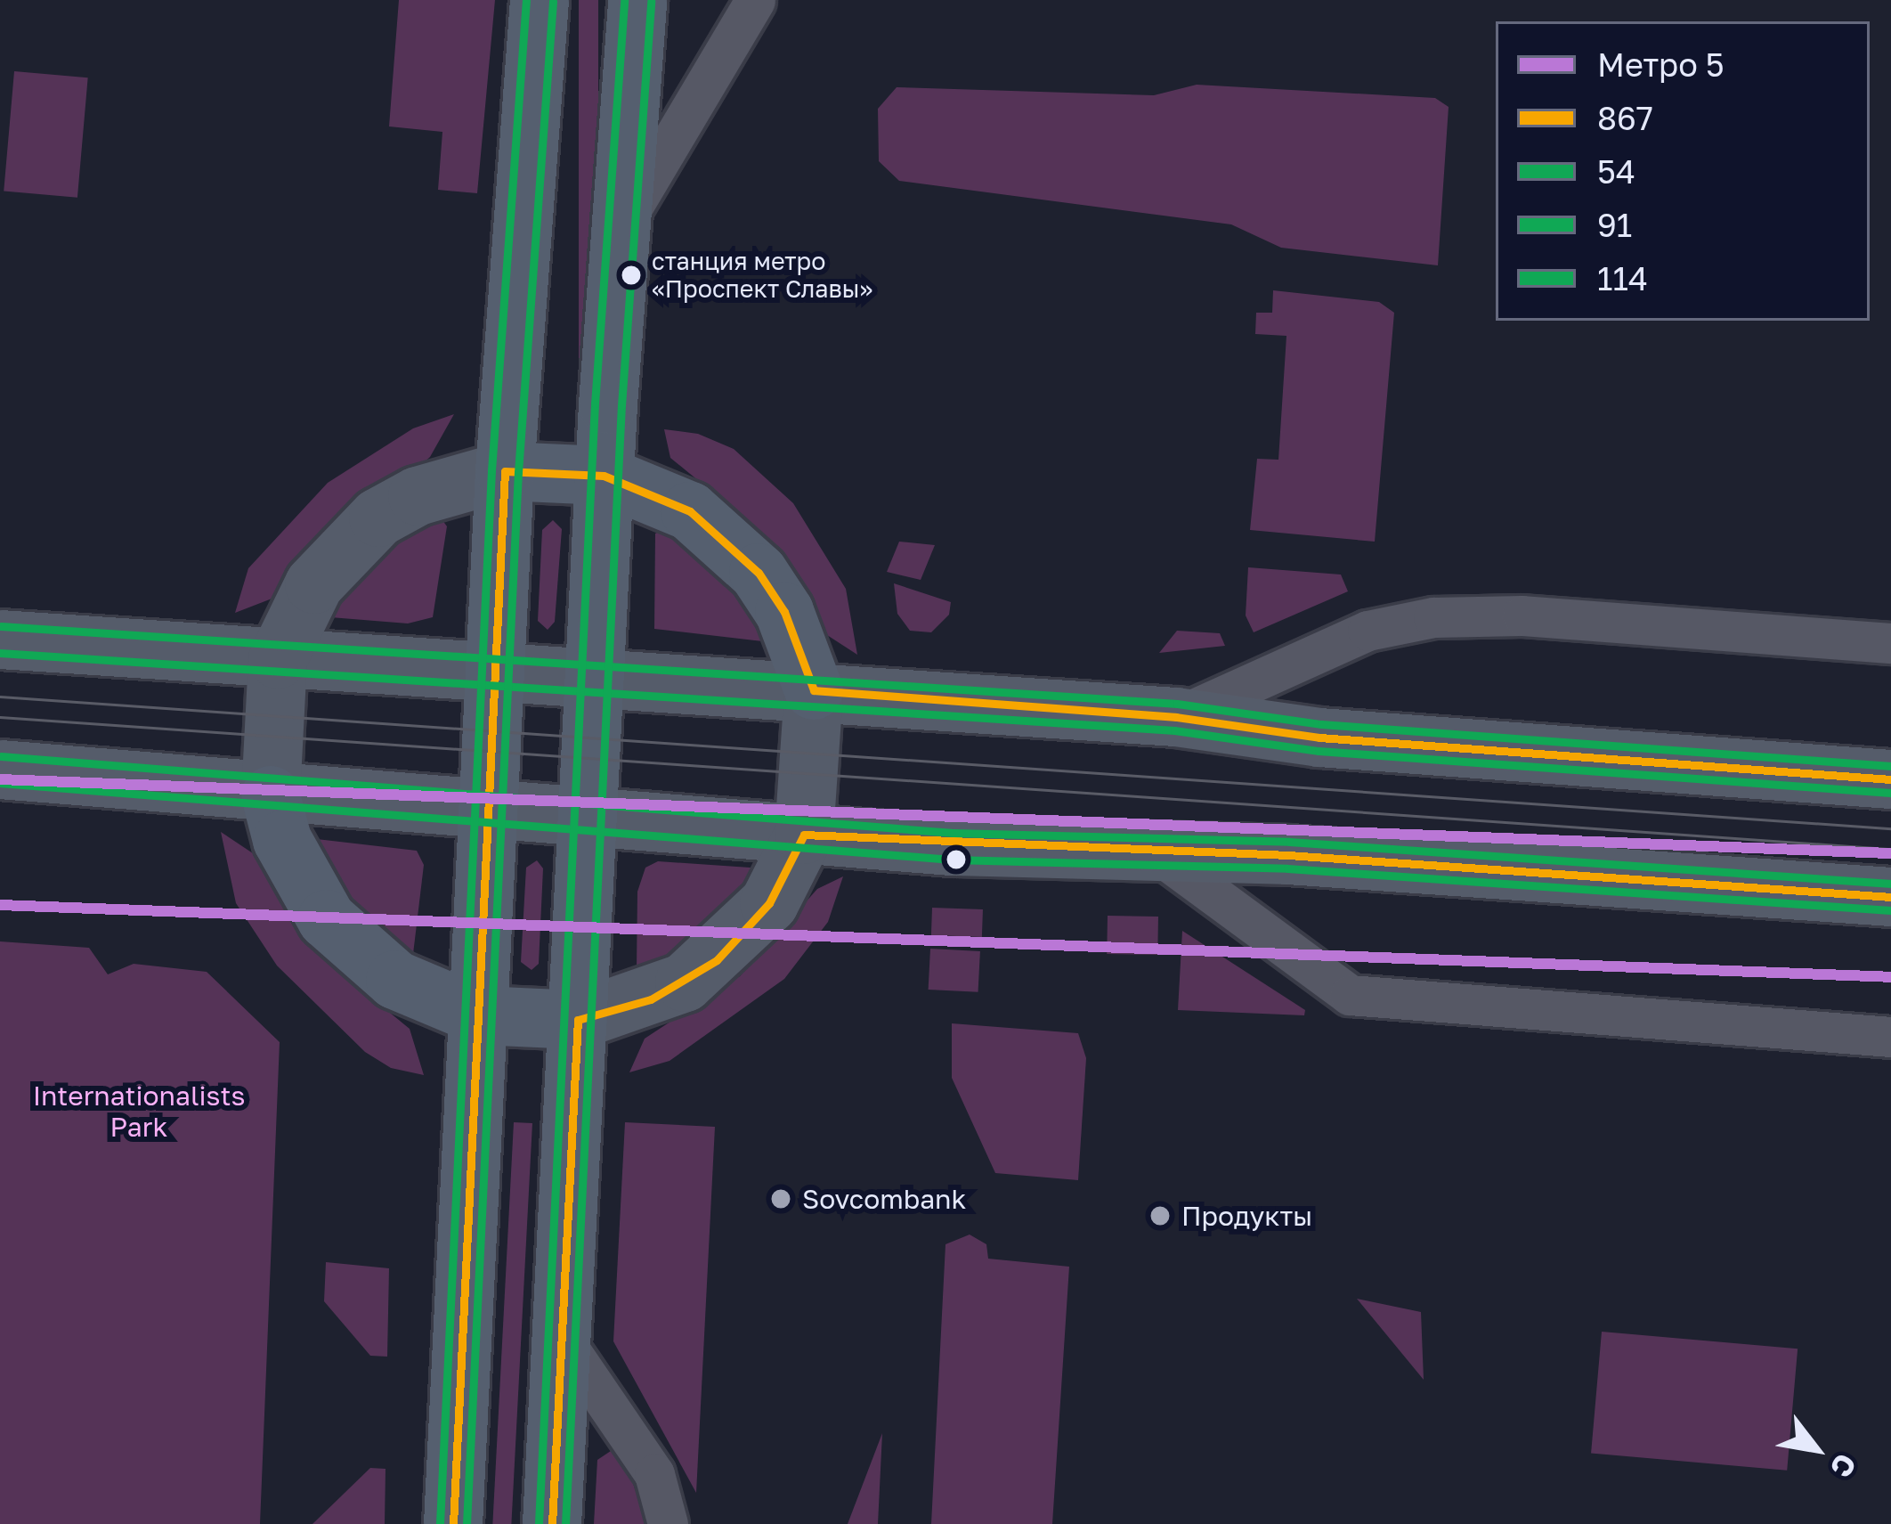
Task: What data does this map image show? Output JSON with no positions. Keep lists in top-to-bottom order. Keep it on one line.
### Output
{"parks":["Internationalists Park"],"places":["станция метро «Проспект Славы»","Sovcombank","Продукты"],"lines":["transit line 114","transit line 867","transit line 91","transit line 54","metro line 5"],"legend":["Метро 5","867","54","91","114"],"north":"bottom right"}
